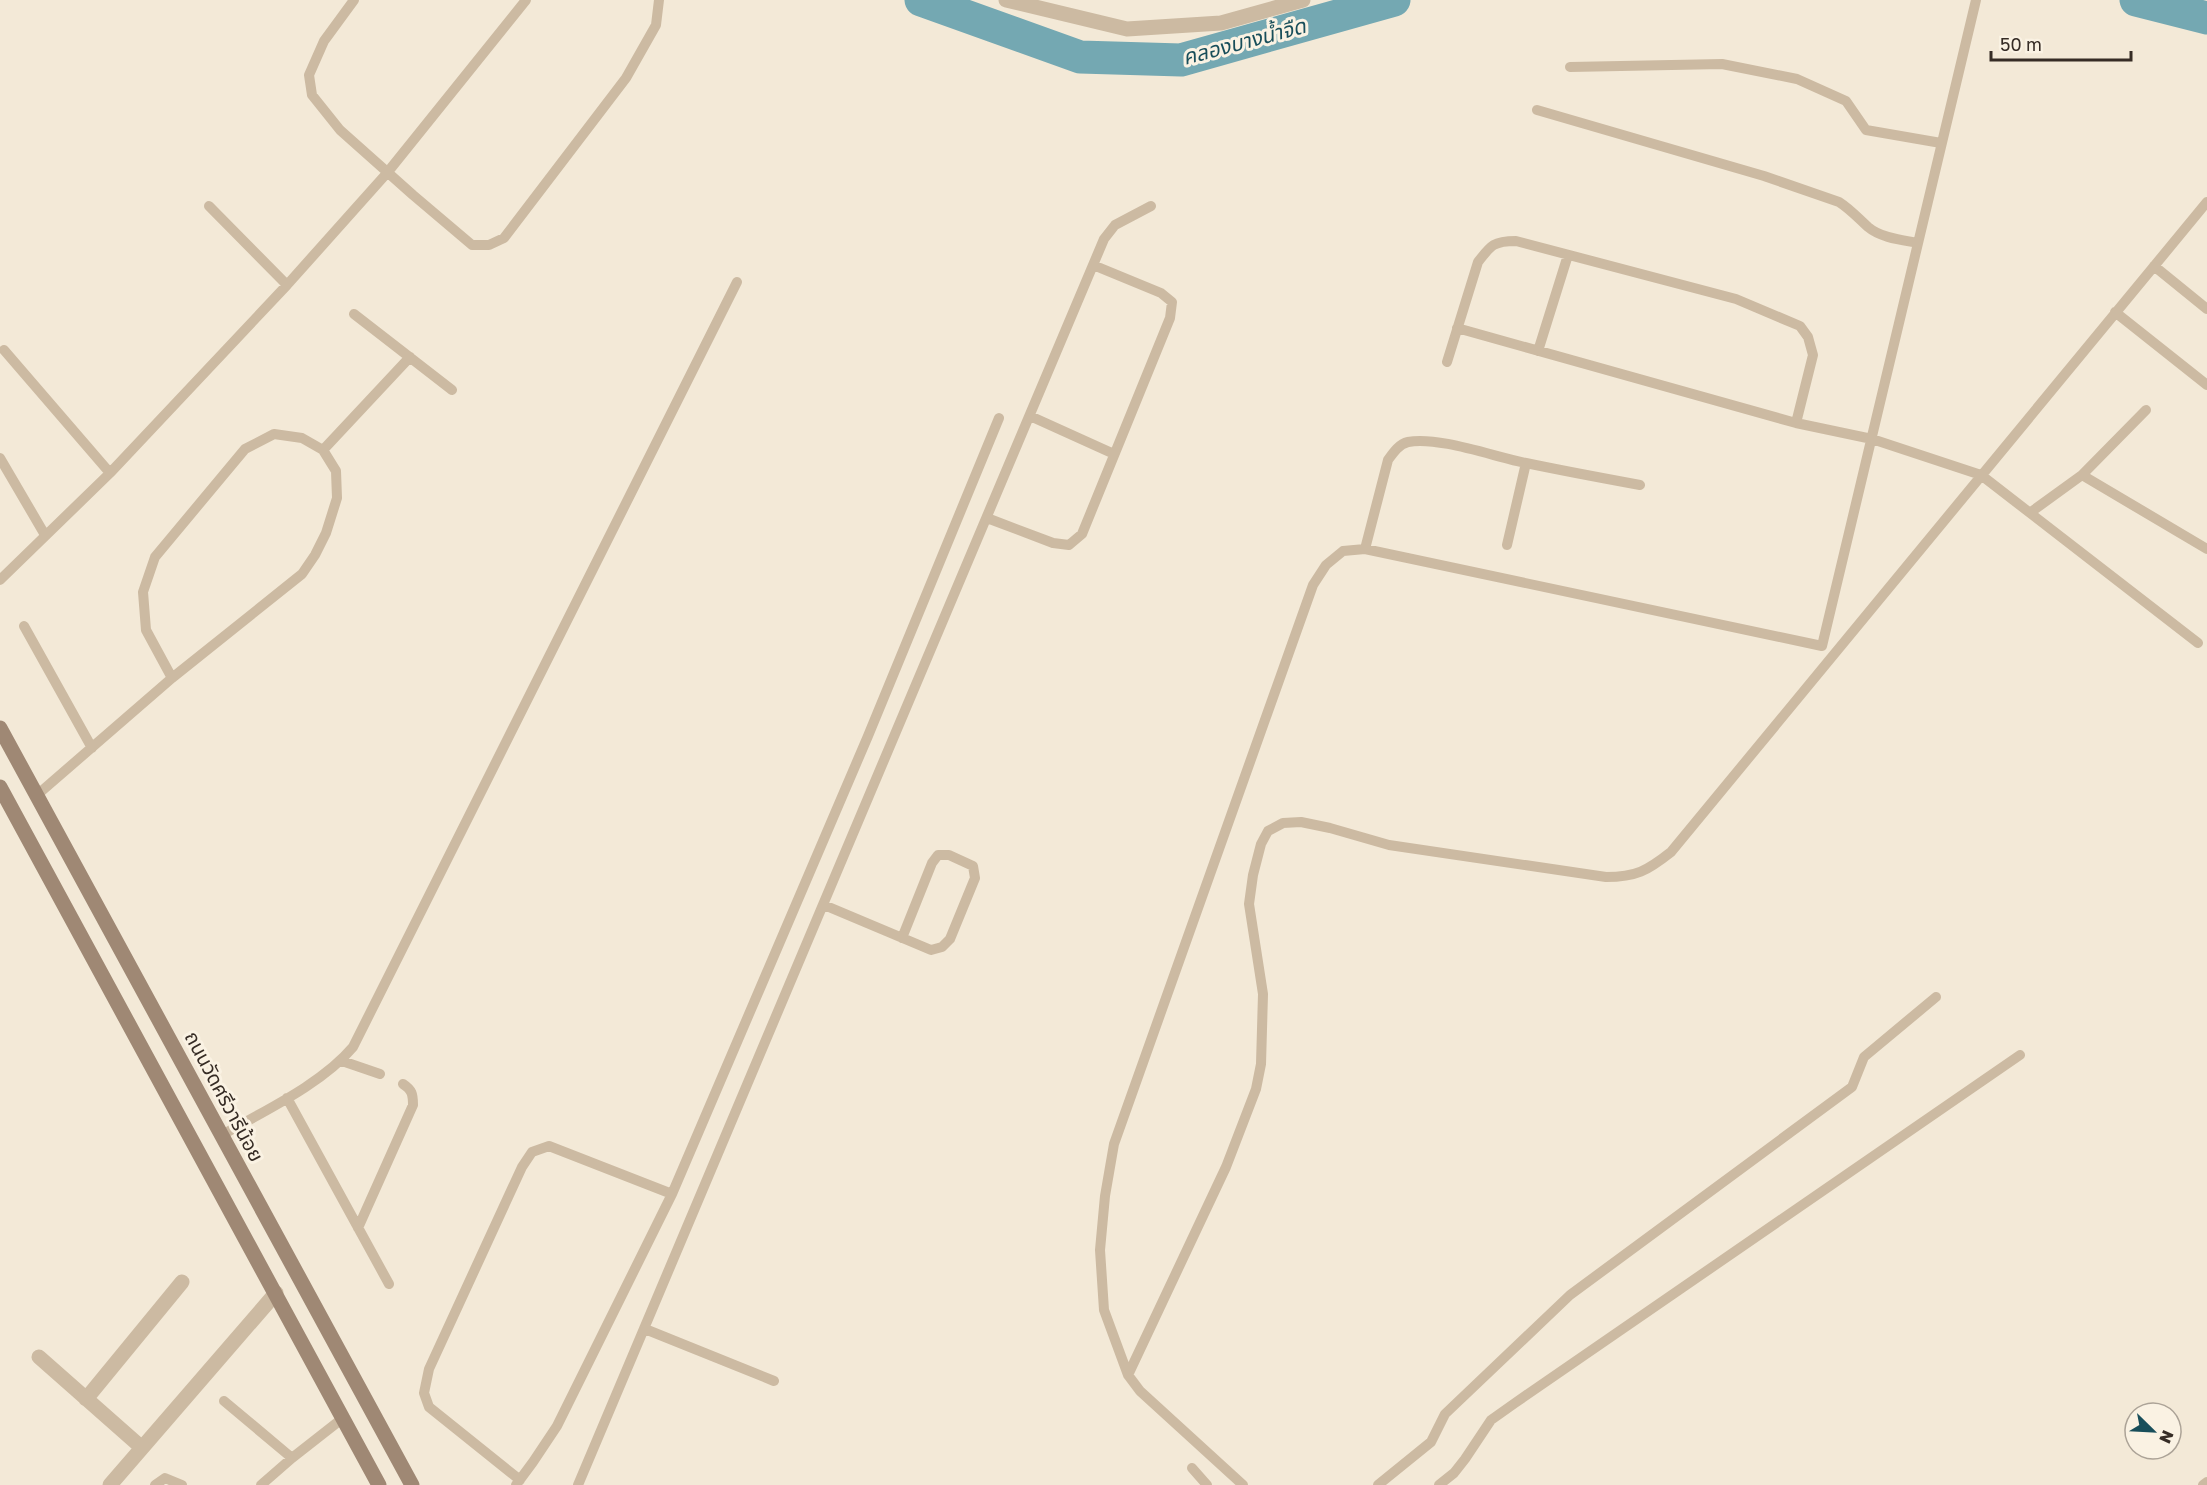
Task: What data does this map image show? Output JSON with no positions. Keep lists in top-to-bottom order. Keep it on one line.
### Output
{"streets":{"main road":["ถนนวัดศรีวารีน้อย"]},"water":["คลองบางน้ำจืด"],"scale_bar":"50 m","north":"bottom right"}
